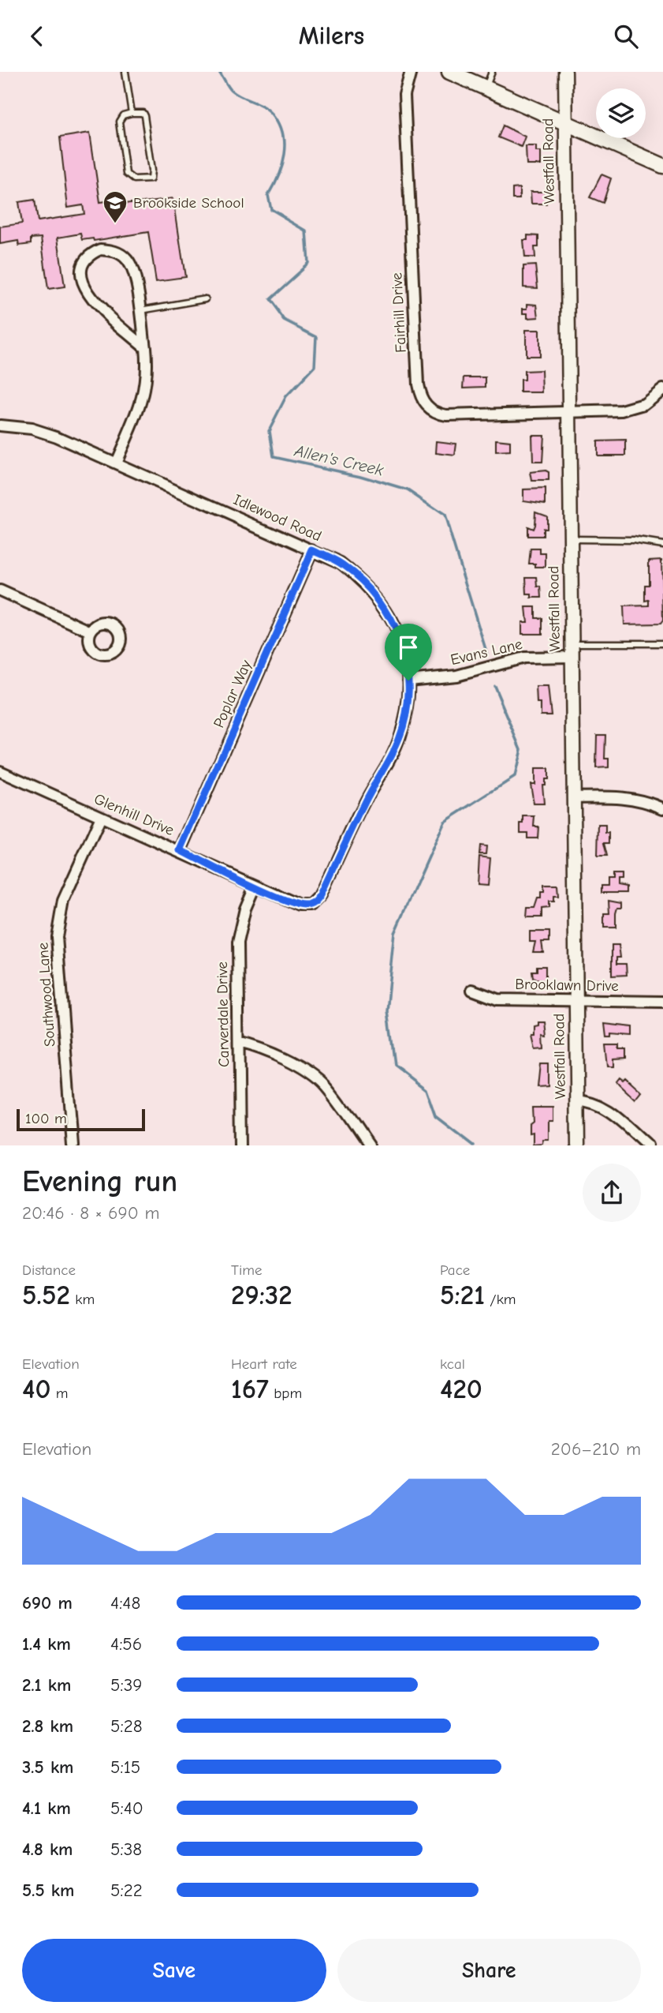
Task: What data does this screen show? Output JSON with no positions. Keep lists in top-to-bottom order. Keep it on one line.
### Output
{"streets":{"street":["Westfall Road","Fairhill Drive","Idlewood Road","Evans Lane","Poplar Way","Glenhill Drive","Brooklawn Drive","Southwood Lane","Carverdale Drive"]},"crossings":[["Westfall Road","Fairhill Drive"],["Westfall Road","Evans Lane"],["Westfall Road","Brooklawn Drive"],["Idlewood Road","Evans Lane"],["Idlewood Road","Poplar Way"],["Idlewood Road","Glenhill Drive"],["Poplar Way","Glenhill Drive"],["Glenhill Drive","Southwood Lane"],["Glenhill Drive","Carverdale Drive"]],"water":["Allen's Creek"],"places":{"school or university":["Brookside School"]},"scale_bar":"100 m","page":{"header":"Milers","scale":"100 m","heading":["Evening run","20:46 · 8 × 690 m"],"stats":[["Distance","5.52 km"],["Time","29:32"],["Pace","5:21 /km"],["Elevation","40 m"],["Heart rate","167 bpm"],["kcal","420"]],"chart":["Elevation","206–210 m"],"list":[{"name":"690 m","note":"4:48"},{"name":"1.4 km","note":"4:56"},{"name":"2.1 km","note":"5:39"},{"name":"2.8 km","note":"5:28"},{"name":"3.5 km","note":"5:15"},{"name":"4.1 km","note":"5:40"},{"name":"4.8 km","note":"5:38"},{"name":"5.5 km","note":"5:22"}],"buttons":["Save","Share"]}}
